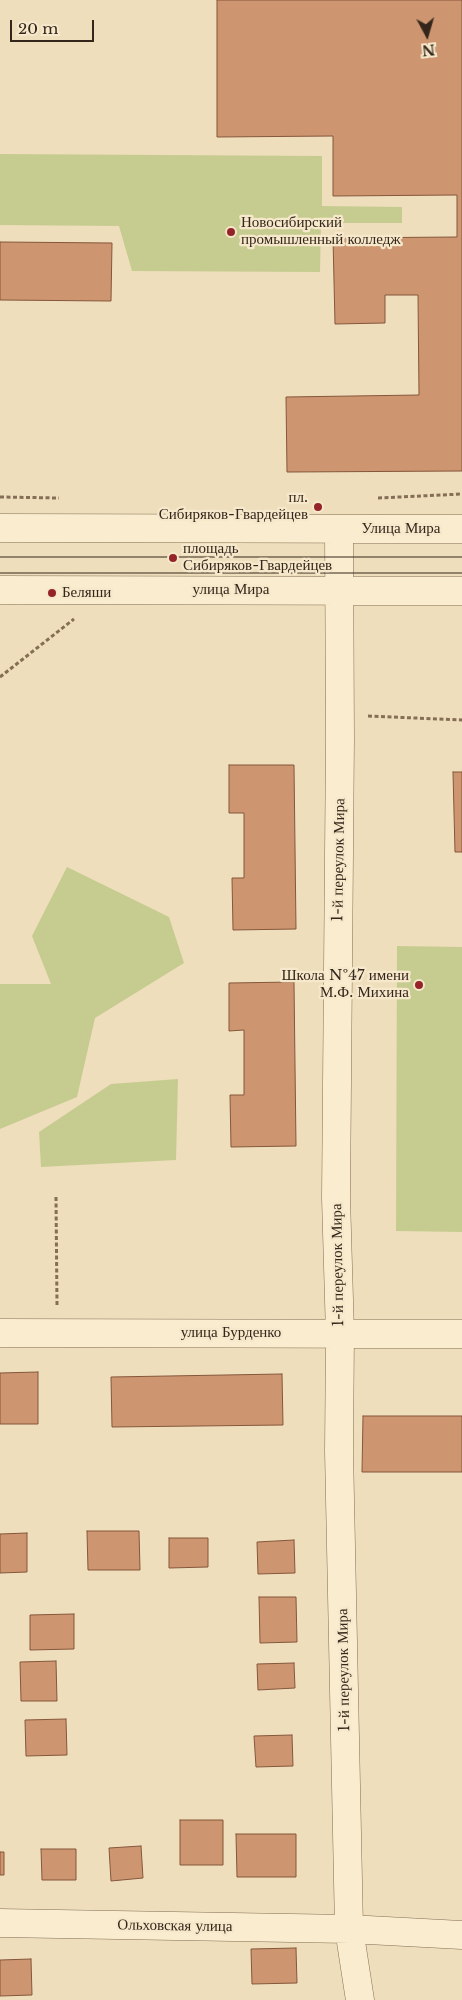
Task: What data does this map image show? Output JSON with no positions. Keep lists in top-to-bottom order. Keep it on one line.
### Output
{"streets":{"street":["Улица Мира","улица Мира","1-й переулок Мира","улица Бурденко","Ольховская улица"]},"crossings":[["Улица Мира","улица Мира"],["Улица Мира","1-й переулок Мира"],["улица Мира","1-й переулок Мира"],["1-й переулок Мира","улица Бурденко"],["1-й переулок Мира","Ольховская улица"]],"places":["Новосибирский промышленный колледж","пл. Сибиряков-Гвардейцев","площадь Сибиряков-Гвардейцев","Беляши","Школа №47 имени М.Ф. Михина"],"scale_bar":"20 m","north":"bottom"}
